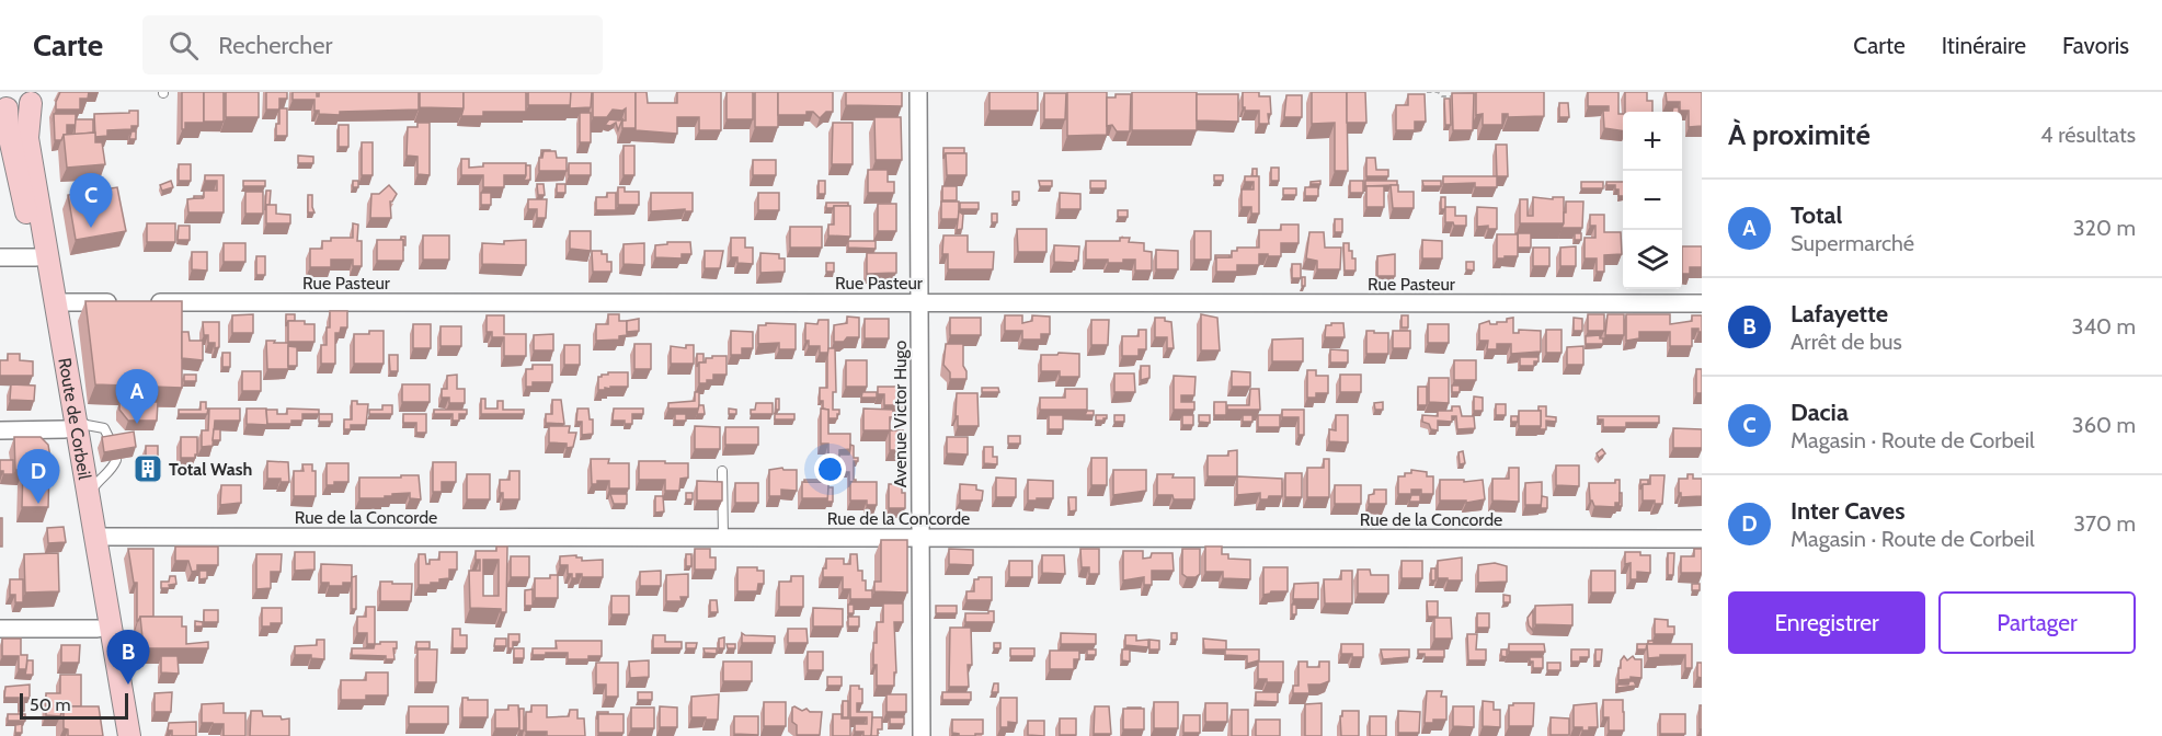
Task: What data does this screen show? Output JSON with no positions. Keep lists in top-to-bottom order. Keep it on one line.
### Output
{"streets":{"main road":["Route de Corbeil"],"street":["Rue Pasteur","Avenue Victor Hugo","Rue de la Concorde"]},"crossings":[["Rue Pasteur","Avenue Victor Hugo"],["Avenue Victor Hugo","Rue de la Concorde"],["Route de Corbeil","Rue de la Concorde"]],"places":{"building":["Total Wash"]},"scale_bar":"50 m","page":{"header":"Carte","search":"Rechercher","nav":["Carte","Itinéraire","Favoris"],"heading":["À proximité","4 résultats"],"map_buttons":["+","−"],"pins":["C","A","D","B"],"list":[{"mark":"A","name":"Total","note":"Supermarché","value":"320 m"},{"mark":"B","name":"Lafayette","note":"Arrêt de bus","value":"340 m"},{"mark":"C","name":"Dacia","note":"Magasin · Route de Corbeil","value":"360 m"},{"mark":"D","name":"Inter Caves","note":"Magasin · Route de Corbeil","value":"370 m"}],"buttons":["Enregistrer","Partager"],"scale":"50 m"}}
